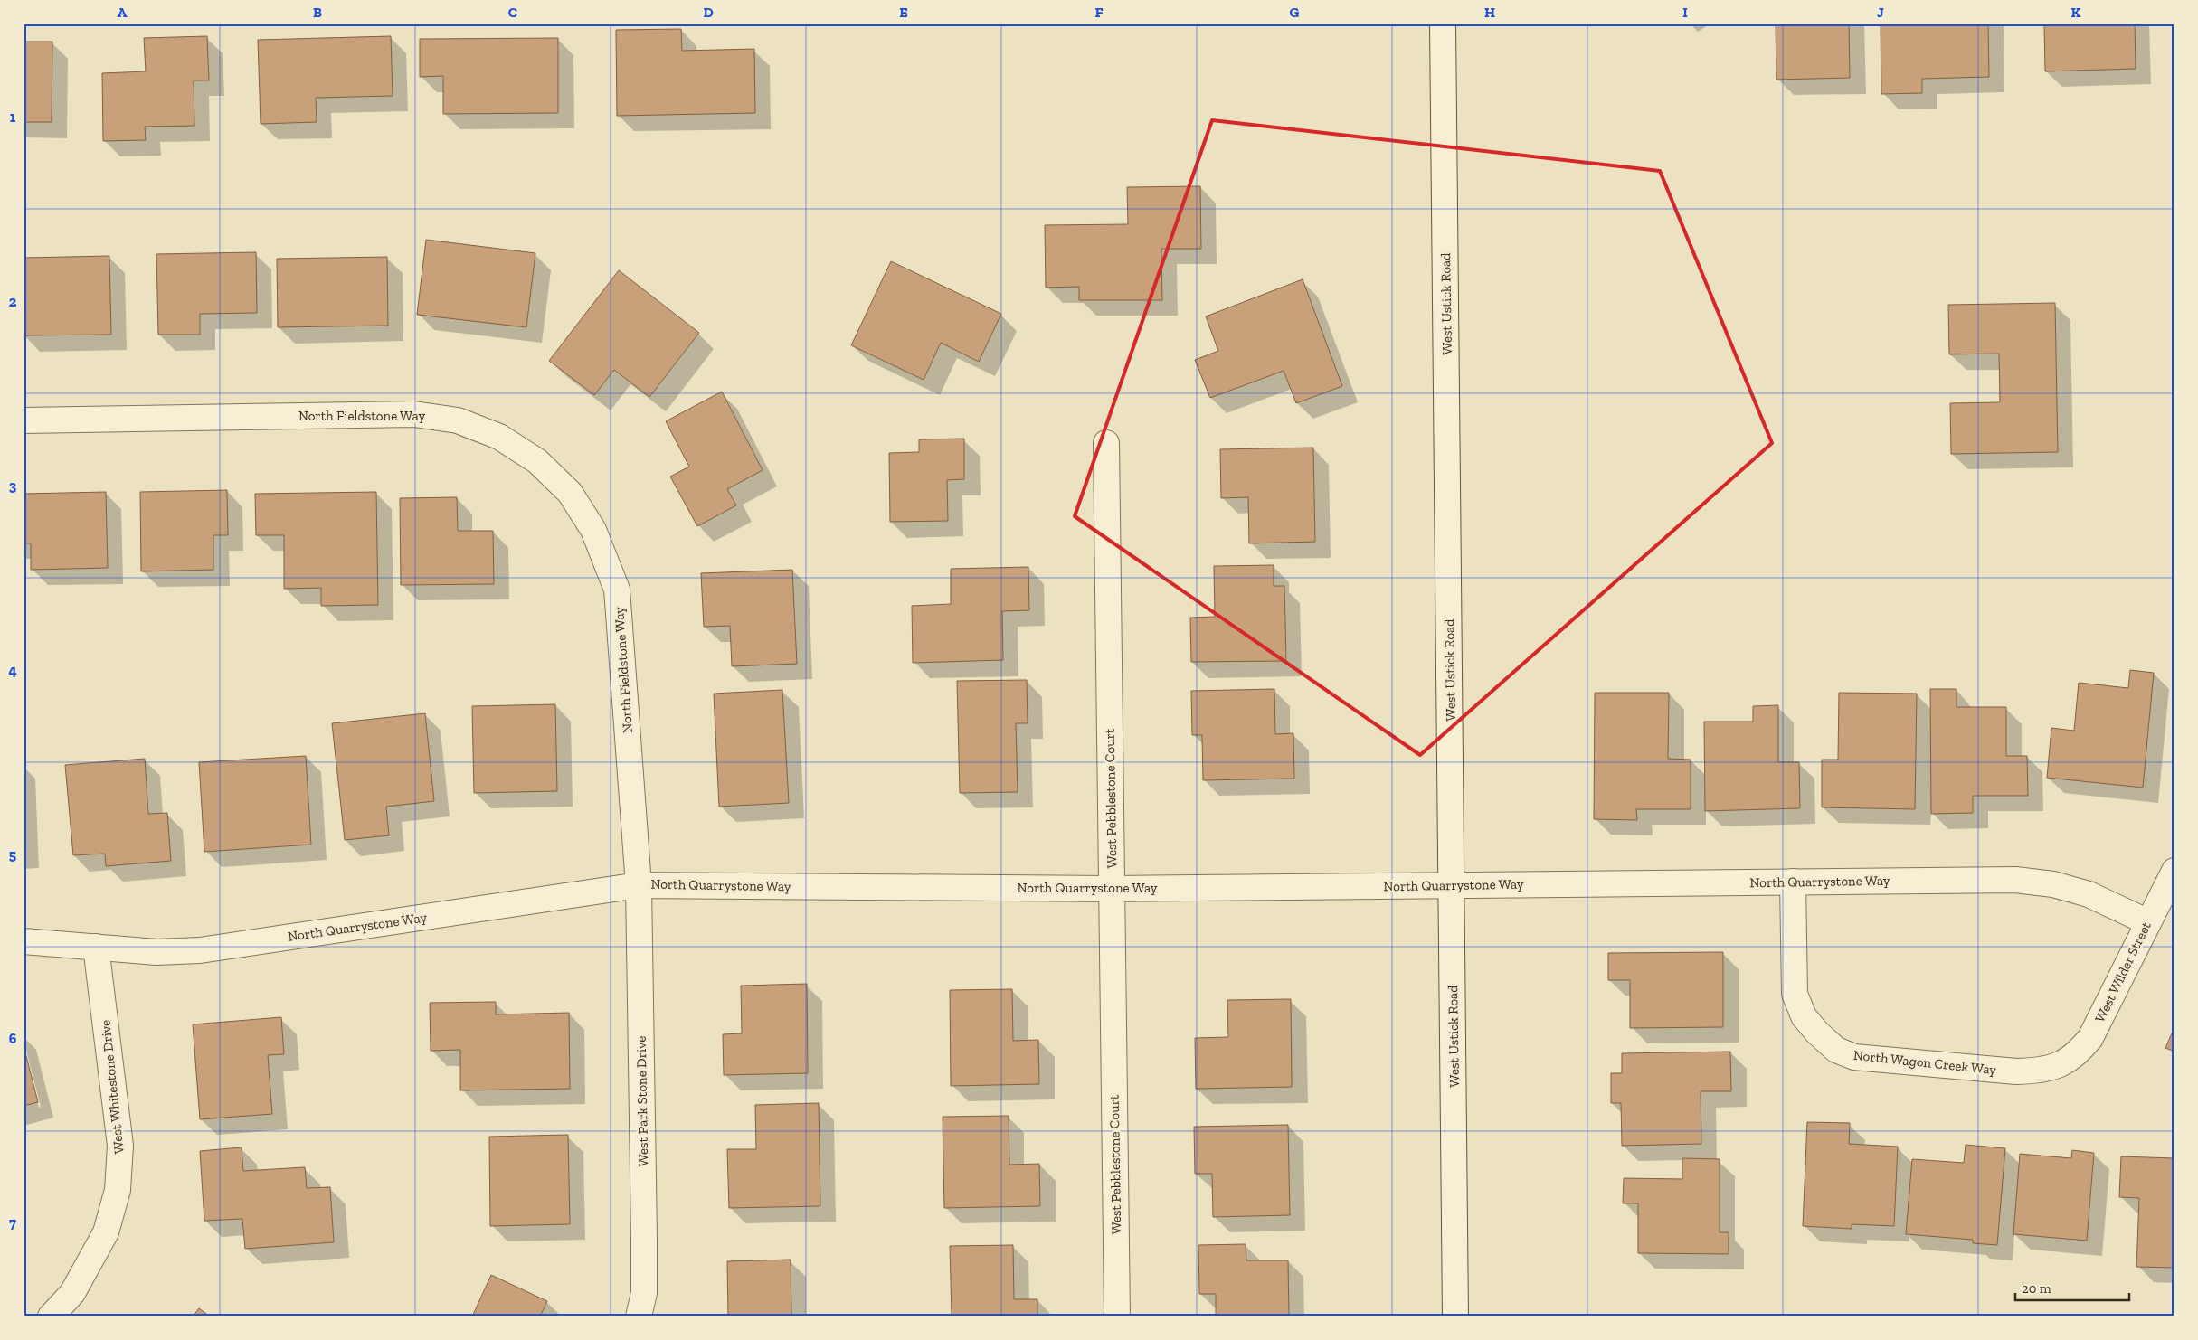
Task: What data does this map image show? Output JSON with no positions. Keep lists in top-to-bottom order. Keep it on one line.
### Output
{"streets":{"street":["West Ustick Road","North Fieldstone Way","West Pebblestone Court","North Quarrystone Way","West Wilder Street","North Wagon Creek Way","West Whitestone Drive","West Park Stone Drive"]},"crossings":[["West Ustick Road","North Quarrystone Way"],["North Fieldstone Way","North Quarrystone Way"],["North Fieldstone Way","West Park Stone Drive"],["West Pebblestone Court","North Quarrystone Way"],["North Quarrystone Way","West Wilder Street"],["North Quarrystone Way","North Wagon Creek Way"],["North Quarrystone Way","West Whitestone Drive"],["North Quarrystone Way","West Park Stone Drive"],["West Wilder Street","North Wagon Creek Way"]],"scale_bar":"20 m","grid":{"columns":["A","B","C","D","E","F","G","H","I","J","K"],"rows":["1","2","3","4","5","6","7"]}}
